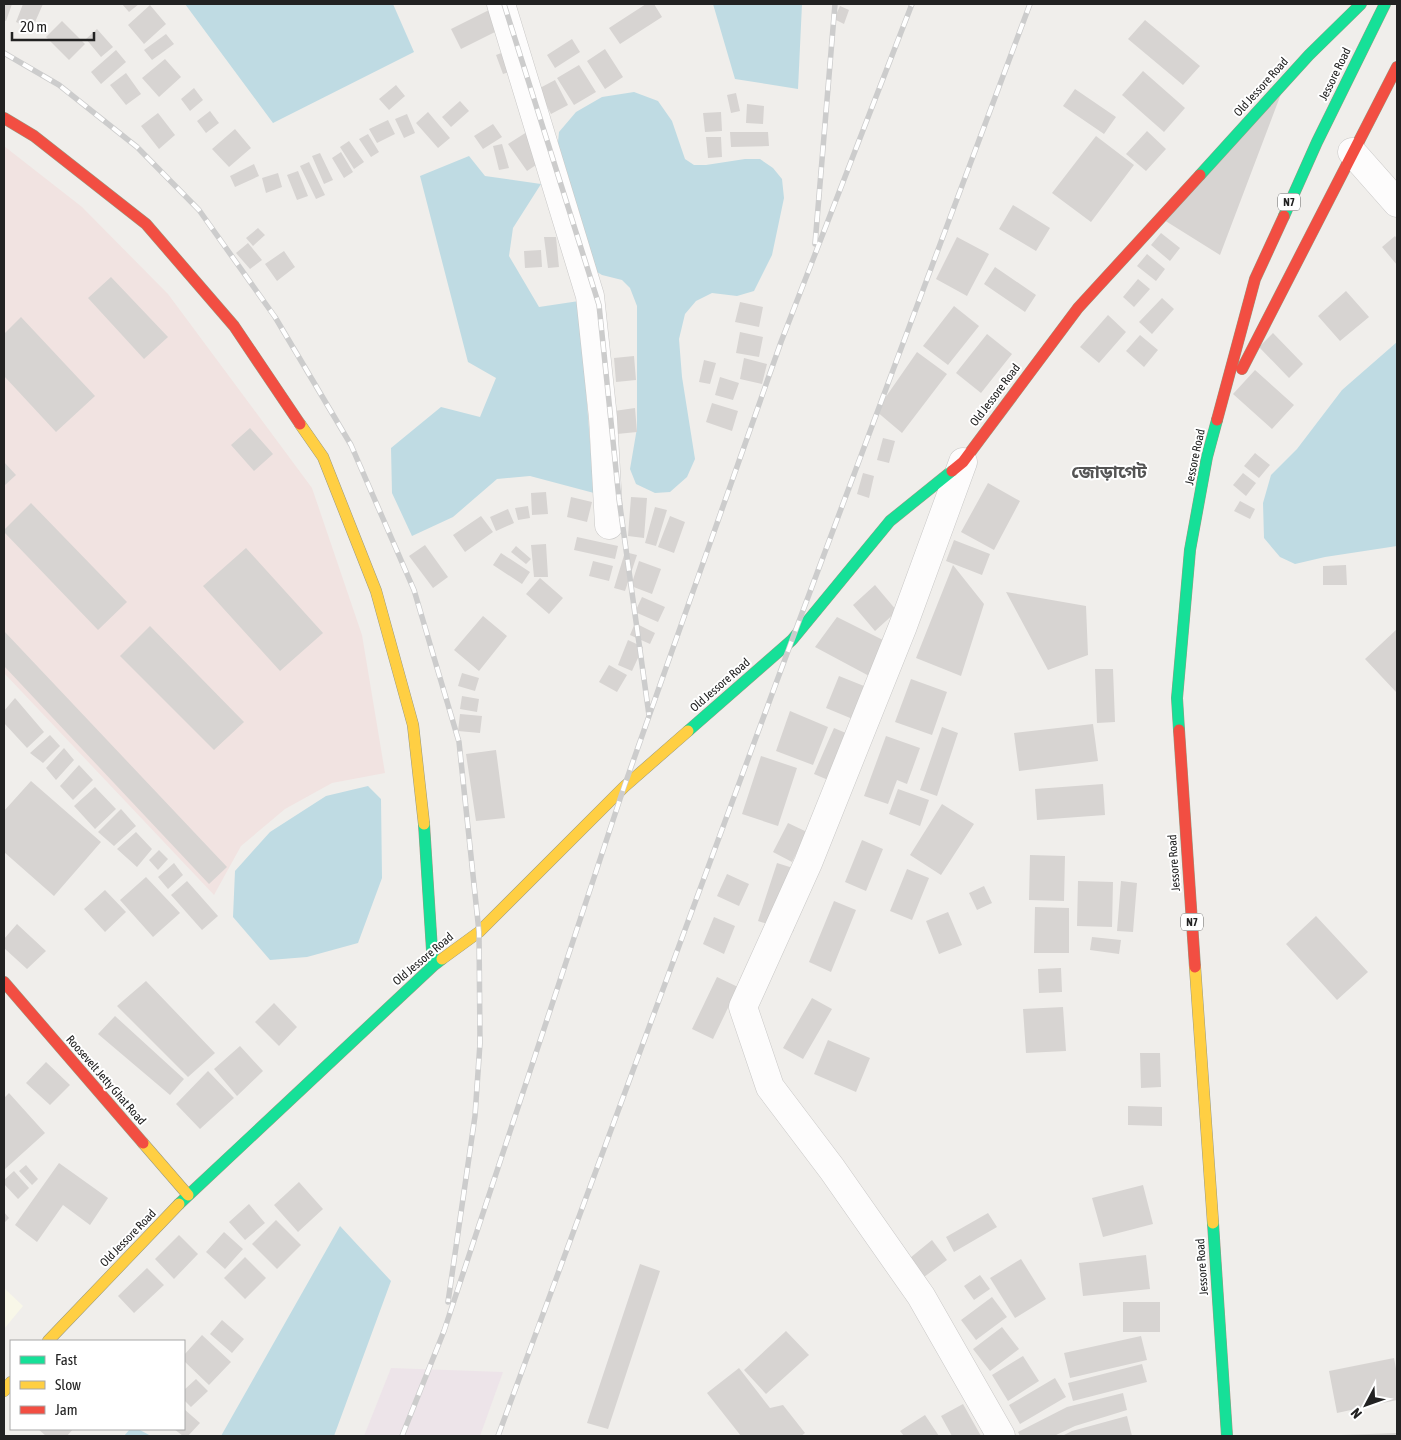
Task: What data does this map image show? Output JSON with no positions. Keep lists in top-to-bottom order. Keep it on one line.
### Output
{"streets":{"main road":["Jessore Road","Old Jessore Road","N7","Roosevelt Jetty Ghat Road"]},"crossings":[["Old Jessore Road","Roosevelt Jetty Ghat Road"]],"districts":["জোড়াগেট"],"legend":["Fast","Slow","Jam"],"scale_bar":"20 m","north":"bottom left"}
